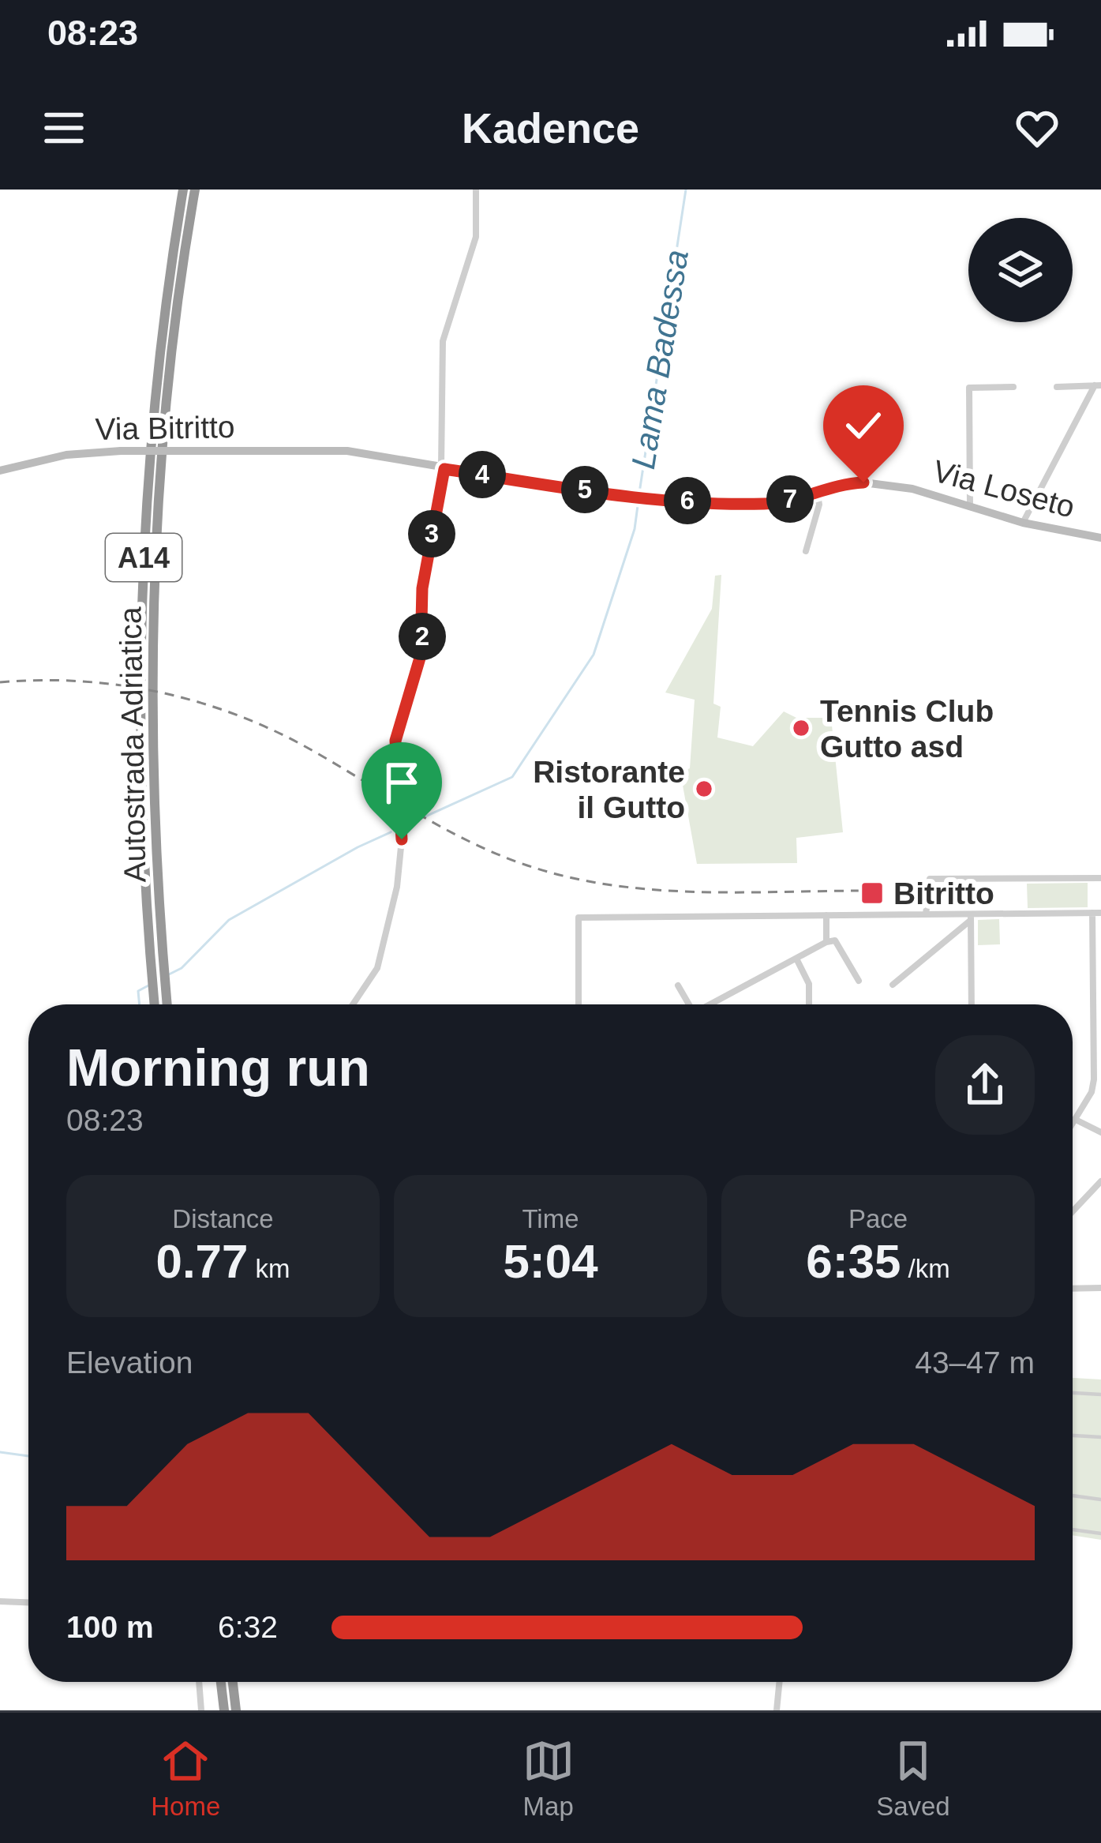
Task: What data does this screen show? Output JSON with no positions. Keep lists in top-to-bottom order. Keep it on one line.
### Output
{"streets":{"highway":["A14","Autostrada Adriatica"],"main road":["Via Bitritto","Via Loseto"]},"crossings":[["Via Bitritto","Via Loseto"]],"water":["Lama Badessa"],"places":{"other":["Tennis Club Gutto asd","Ristorante il Gutto"],"transit":["Bitritto"]},"page":{"status":"08:23","header":"Kadence","pins":["4","5","7","6","3","2"],"heading":["Morning run","08:23"],"stats":[["Distance","0.77 km"],["Time","5:04"],["Pace","6:35 /km"]],"chart":["Elevation","43–47 m"],"list":[{"name":"100 m","note":"6:32"}],"tabs":["Home","Map","Saved"]}}
